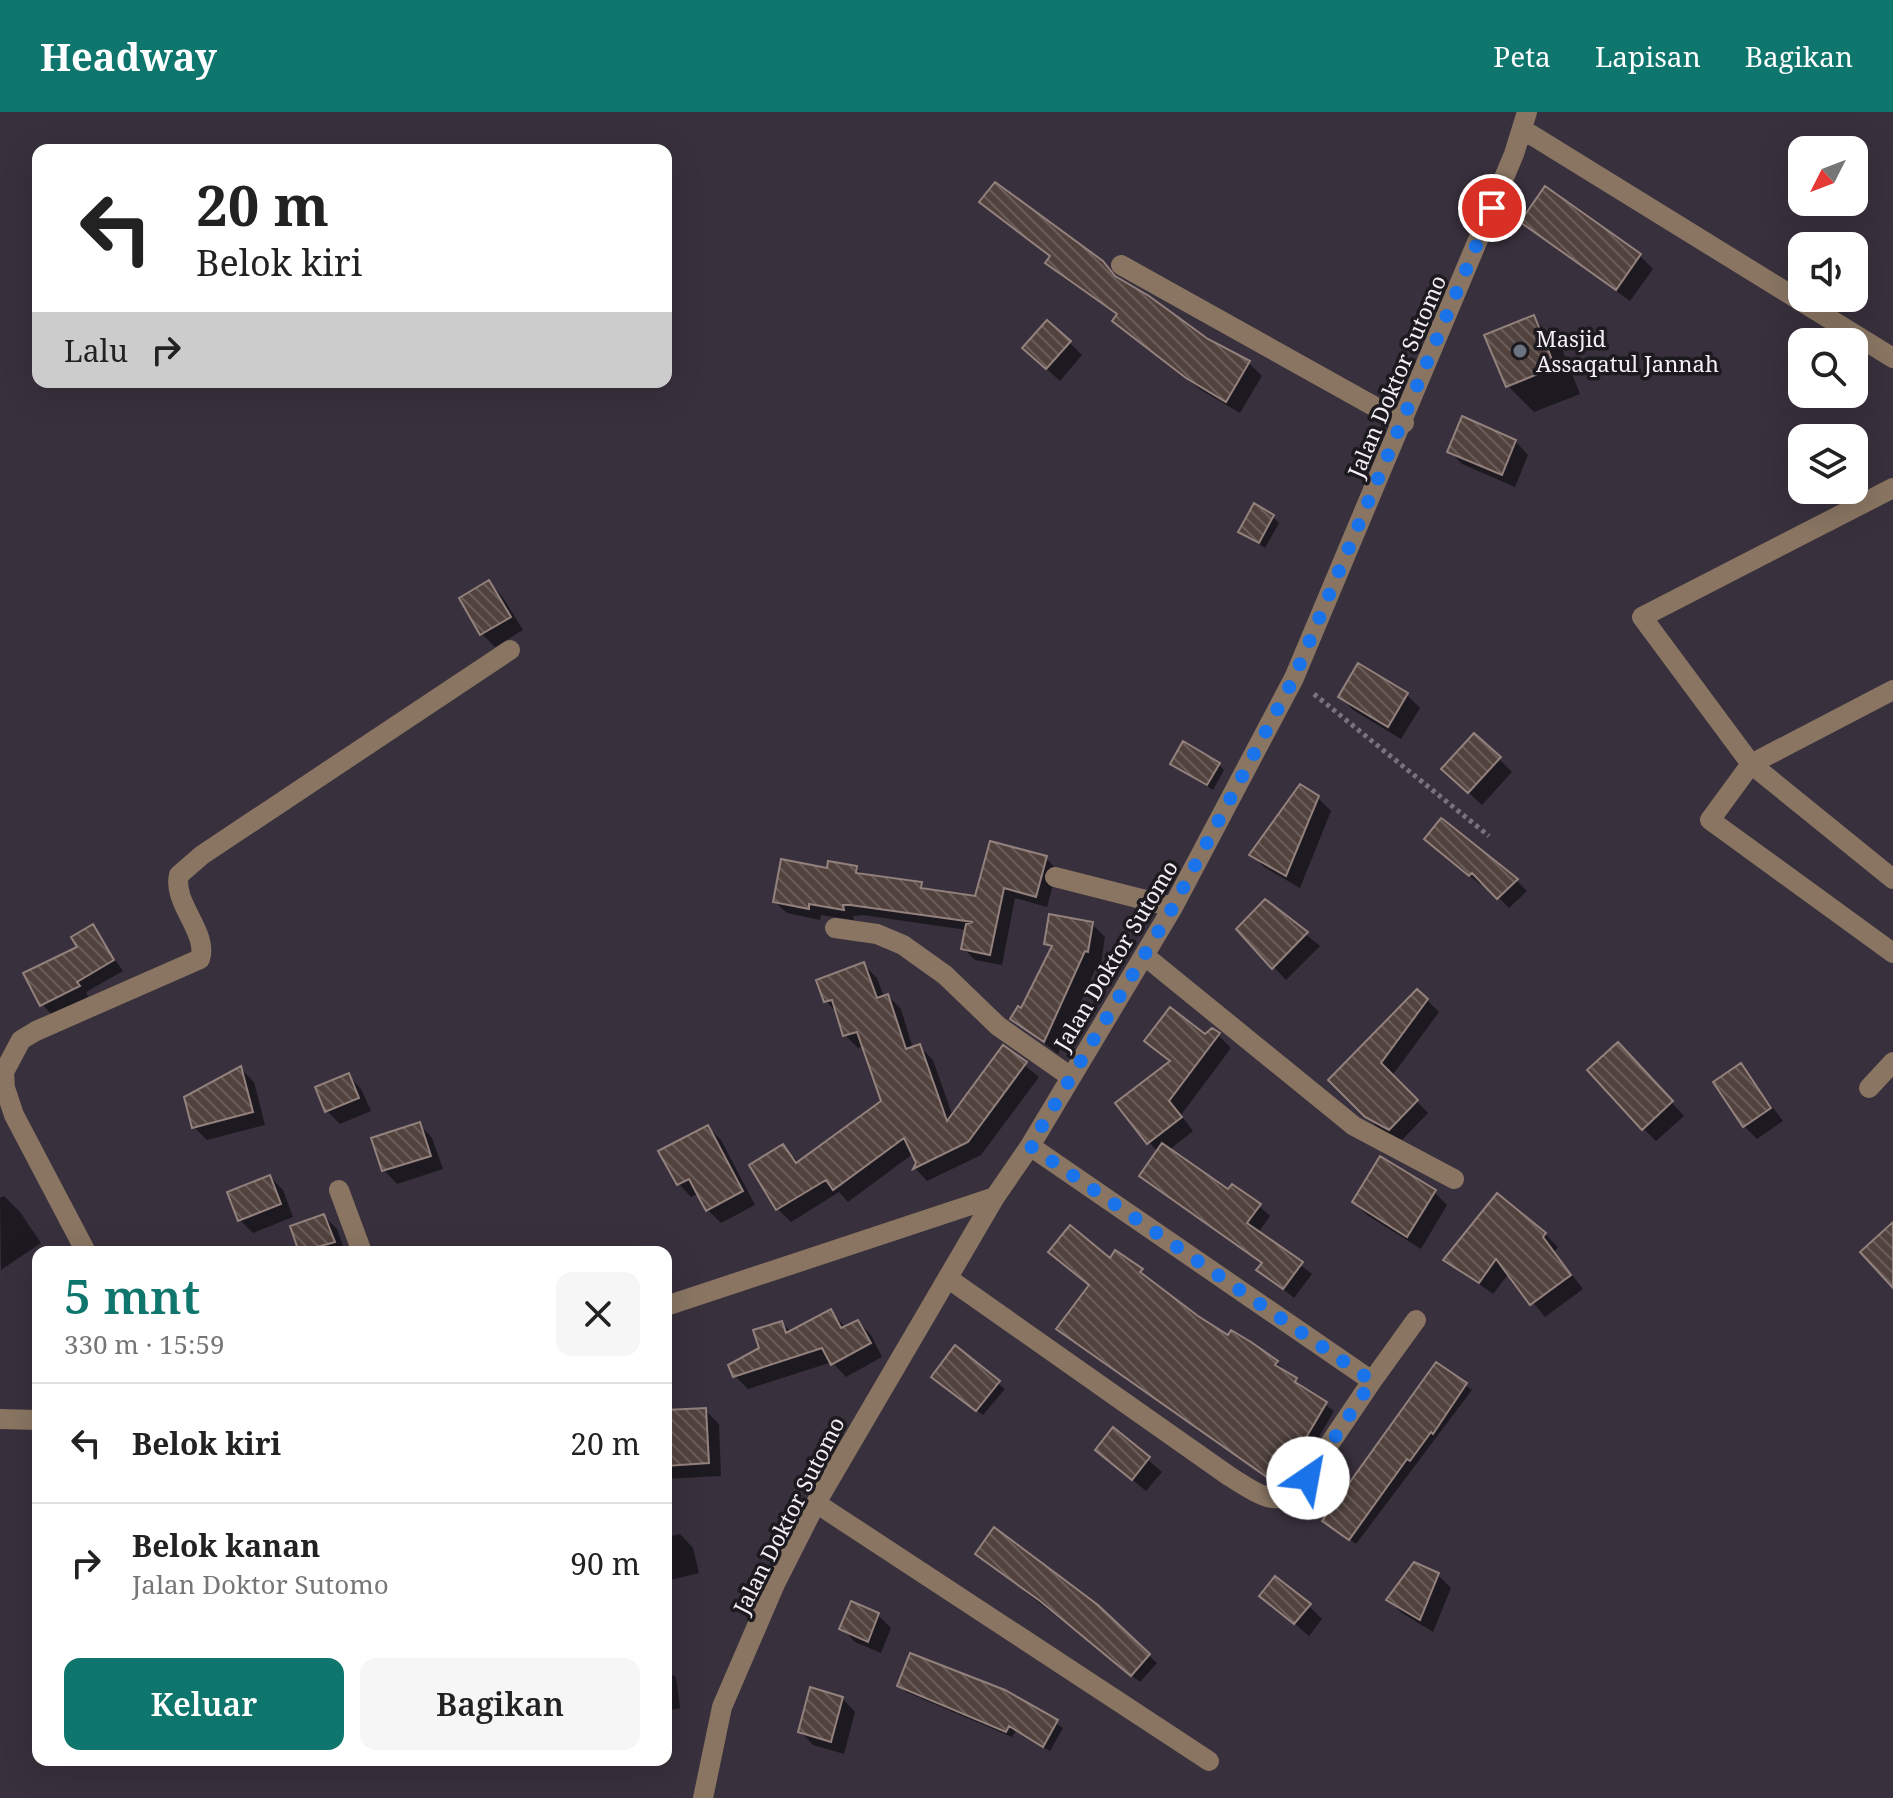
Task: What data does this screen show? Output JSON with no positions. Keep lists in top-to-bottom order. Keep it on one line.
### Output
{"streets":{"street":["Jalan Doktor Sutomo"]},"places":["Masjid Assaqatul Jannah"],"north":"bottom left","page":{"header":"Headway","nav":["Peta","Lapisan","Bagikan"],"turn":["20 m","Belok kiri"],"then":"Lalu","heading":["5 mnt","330 m · 15:59"],"list":[{"name":"Belok kiri","value":"20 m"},{"name":"Belok kanan","note":"Jalan Doktor Sutomo","value":"90 m"}],"buttons":["Keluar","Bagikan"]}}
